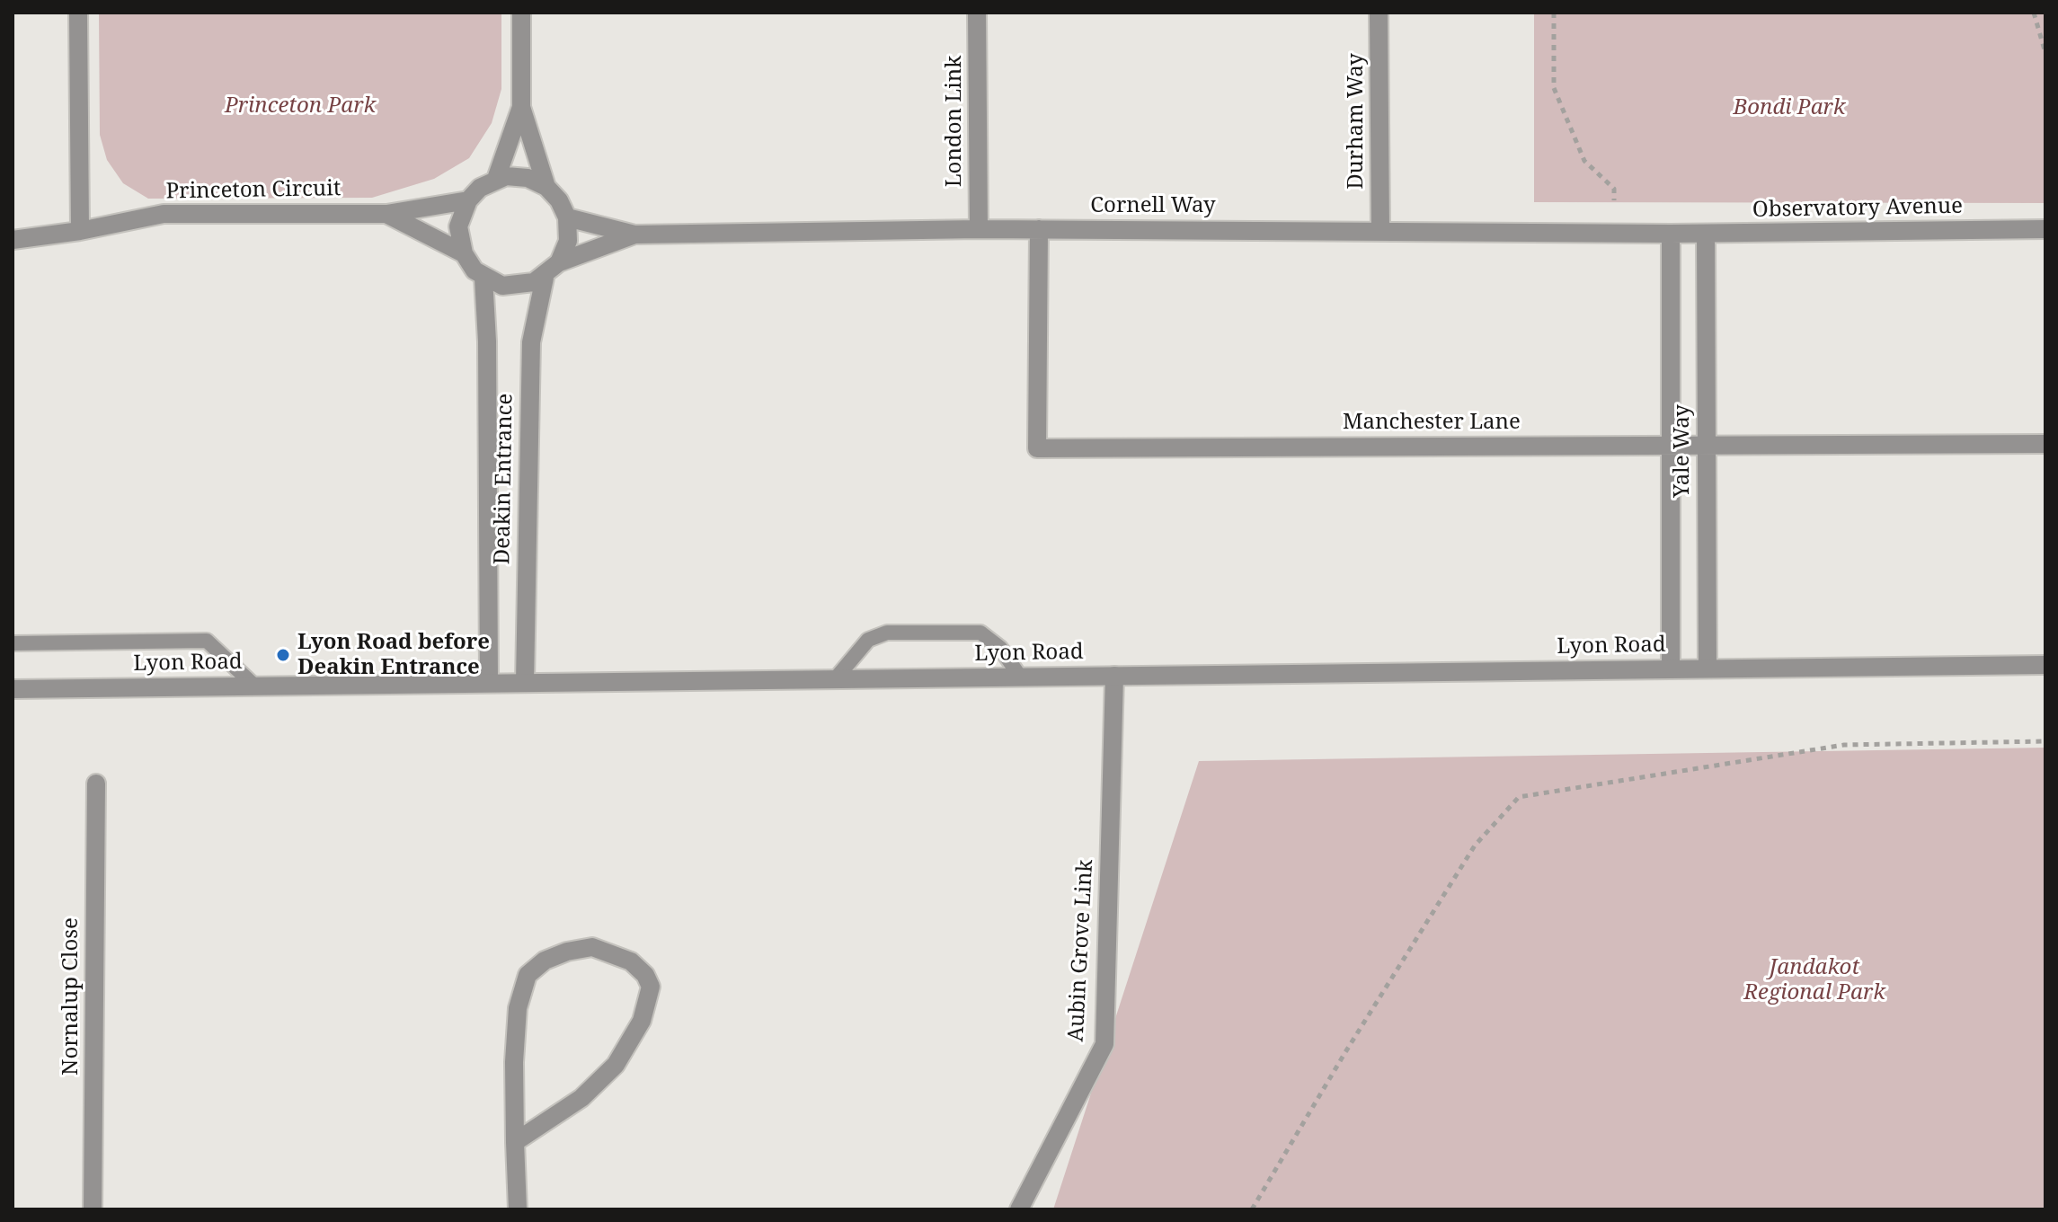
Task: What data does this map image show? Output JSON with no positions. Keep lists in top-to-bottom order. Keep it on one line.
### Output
{"streets":{"street":["London Link","Durham Way","Princeton Circuit","Cornell Way","Observatory Avenue","Manchester Lane","Yale Way","Deakin Entrance","Lyon Road","Aubin Grove Link","Nornalup Close"]},"crossings":[["London Link","Cornell Way"],["Durham Way","Cornell Way"],["Princeton Circuit","Cornell Way"],["Princeton Circuit","Deakin Entrance"],["Cornell Way","Observatory Avenue"],["Cornell Way","Manchester Lane"],["Cornell Way","Yale Way"],["Cornell Way","Deakin Entrance"],["Observatory Avenue","Yale Way"],["Manchester Lane","Yale Way"],["Yale Way","Lyon Road"],["Deakin Entrance","Lyon Road"],["Lyon Road","Aubin Grove Link"]],"parks":["Princeton Park","Bondi Park","Jandakot Regional Park"],"places":["Lyon Road before Deakin Entrance"]}
